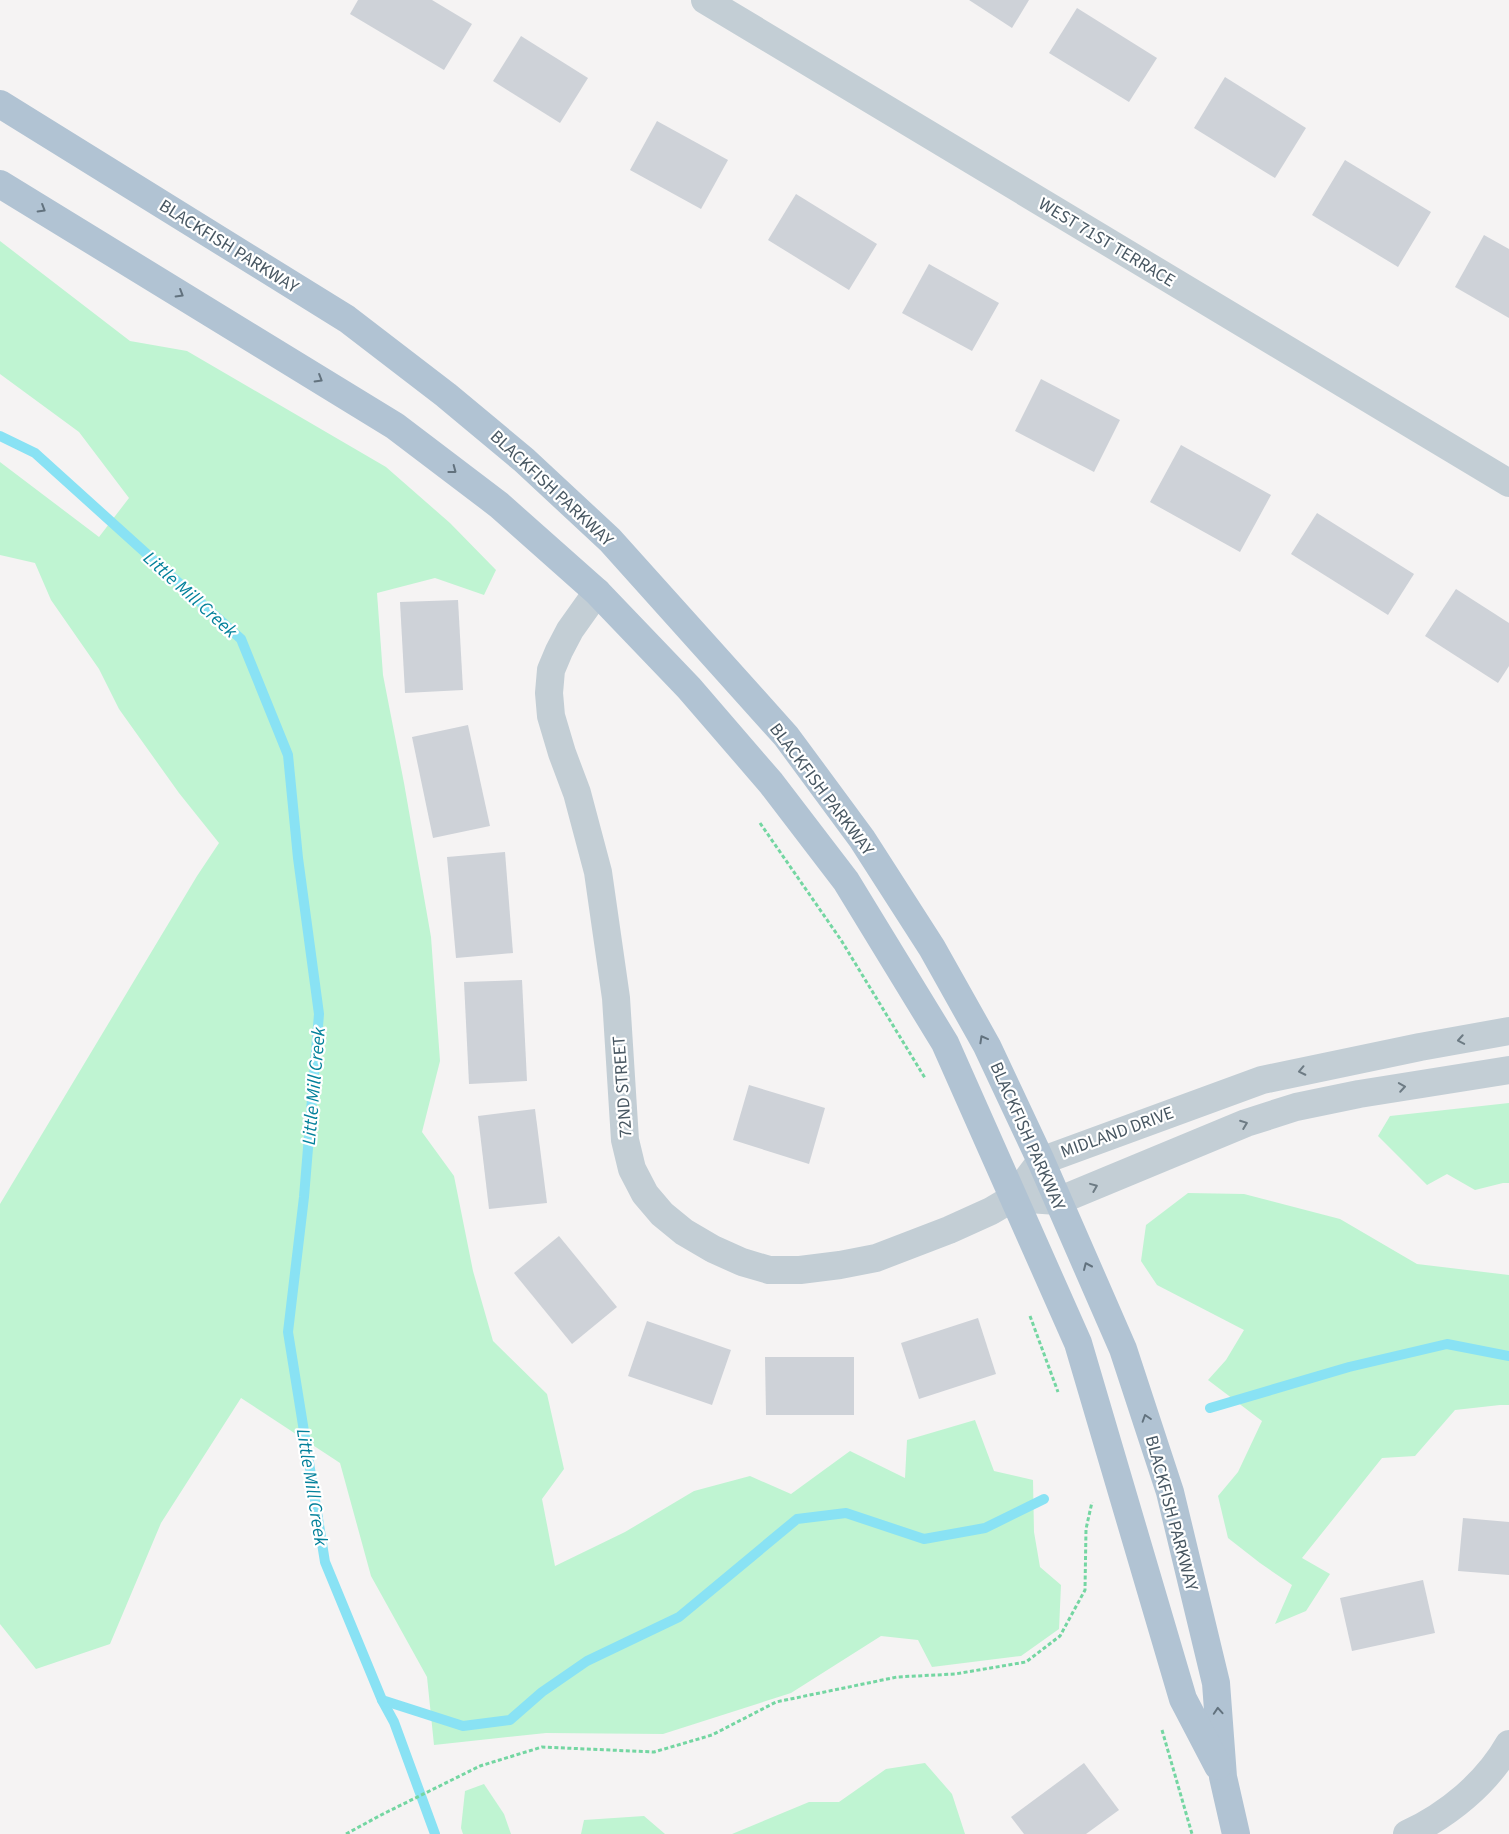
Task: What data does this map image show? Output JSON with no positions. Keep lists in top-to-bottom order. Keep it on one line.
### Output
{"streets":{"main road":["BLACKFISH PARKWAY"],"street":["WEST 71ST TERRACE","72ND STREET","MIDLAND DRIVE"]},"crossings":[["BLACKFISH PARKWAY","72ND STREET"],["BLACKFISH PARKWAY","MIDLAND DRIVE"],["72ND STREET","MIDLAND DRIVE"]],"water":["Little Mill Creek"]}
